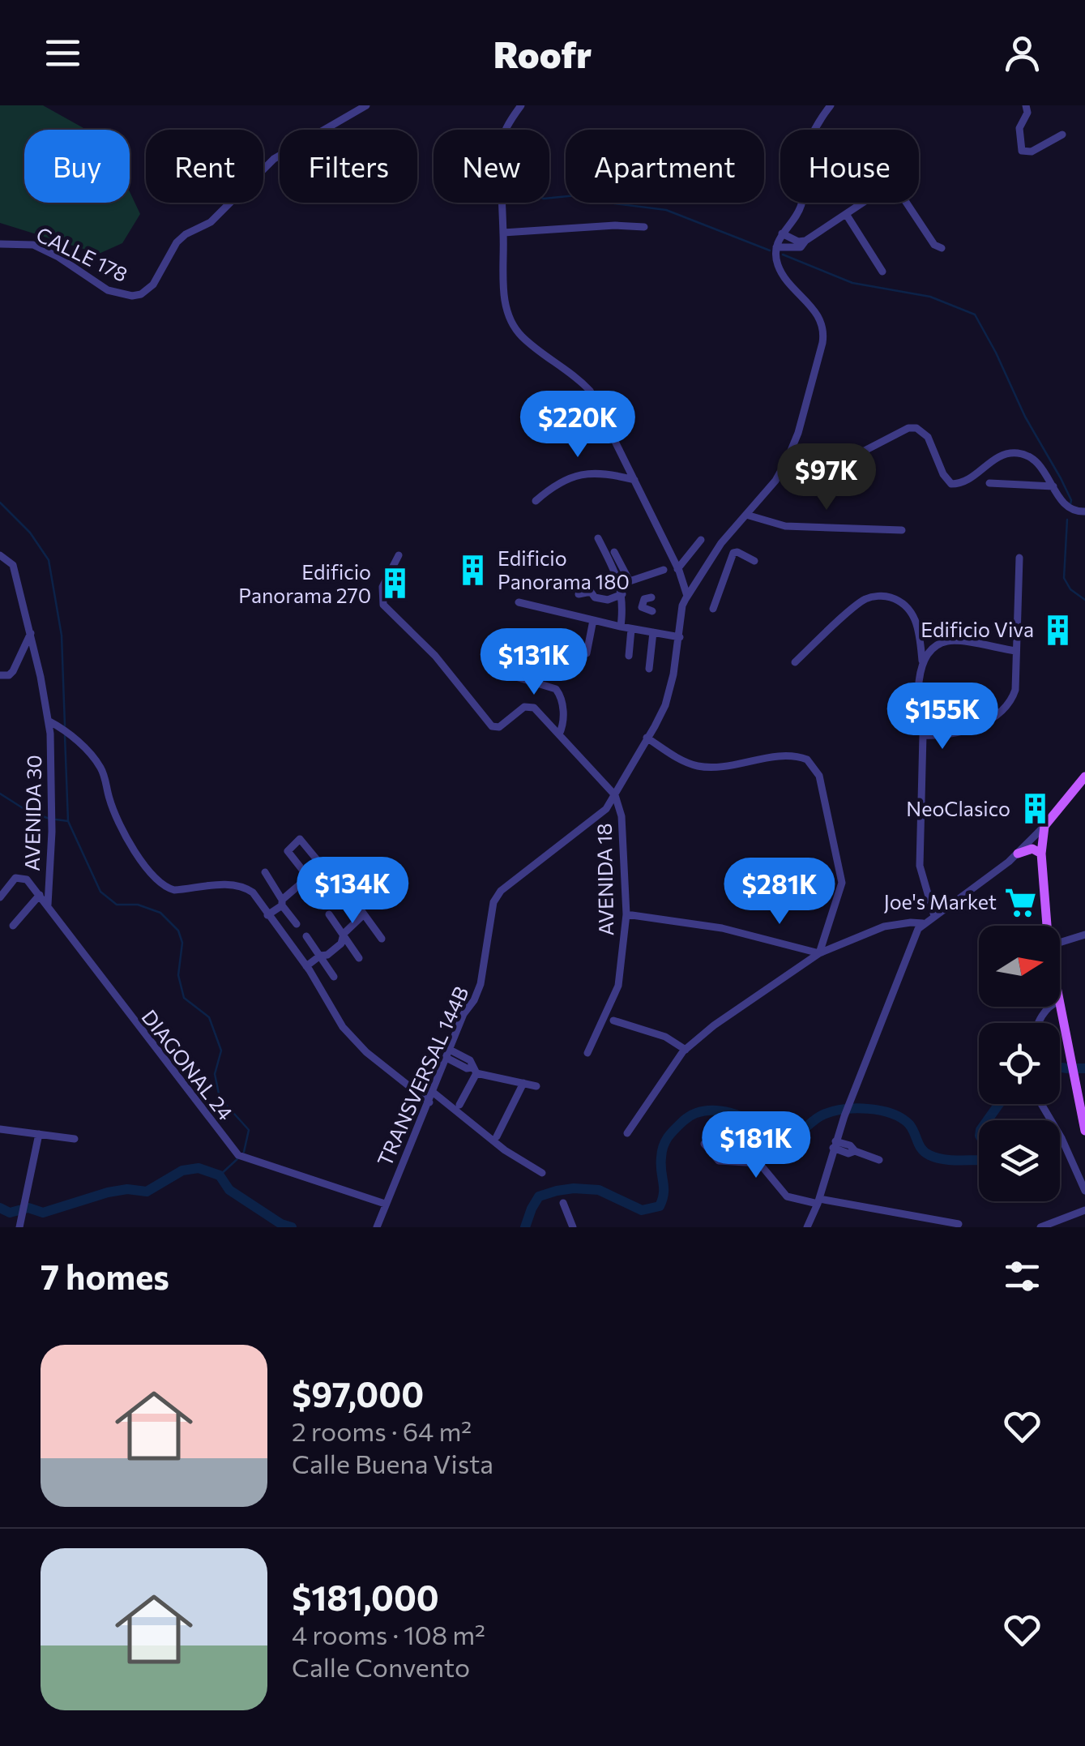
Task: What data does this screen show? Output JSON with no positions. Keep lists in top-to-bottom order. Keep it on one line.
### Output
{"streets":{"street":["CALLE 178","AVENIDA 30","AVENIDA 18","DIAGONAL 24","TRANSVERSAL 144B"]},"crossings":[["AVENIDA 30","DIAGONAL 24"],["AVENIDA 18","TRANSVERSAL 144B"],["DIAGONAL 24","TRANSVERSAL 144B"]],"places":{"building":["Edificio Panorama 180","Edificio Panorama 270","Edificio Viva","NeoClasico"],"supermarket":["Joe's Market"]},"north":"right","page":{"header":"Roofr","chip":["Buy","Rent","Filters","New","Apartment","House"],"price":["$220K","$97K","$131K","$155K","$134K","$281K","$181K"],"heading":"7 homes","list":[{"name":"$97,000","note":"2 rooms · 64 m² · Calle Buena Vista"},{"name":"$181,000","note":"4 rooms · 108 m² · Calle Convento"}]}}
